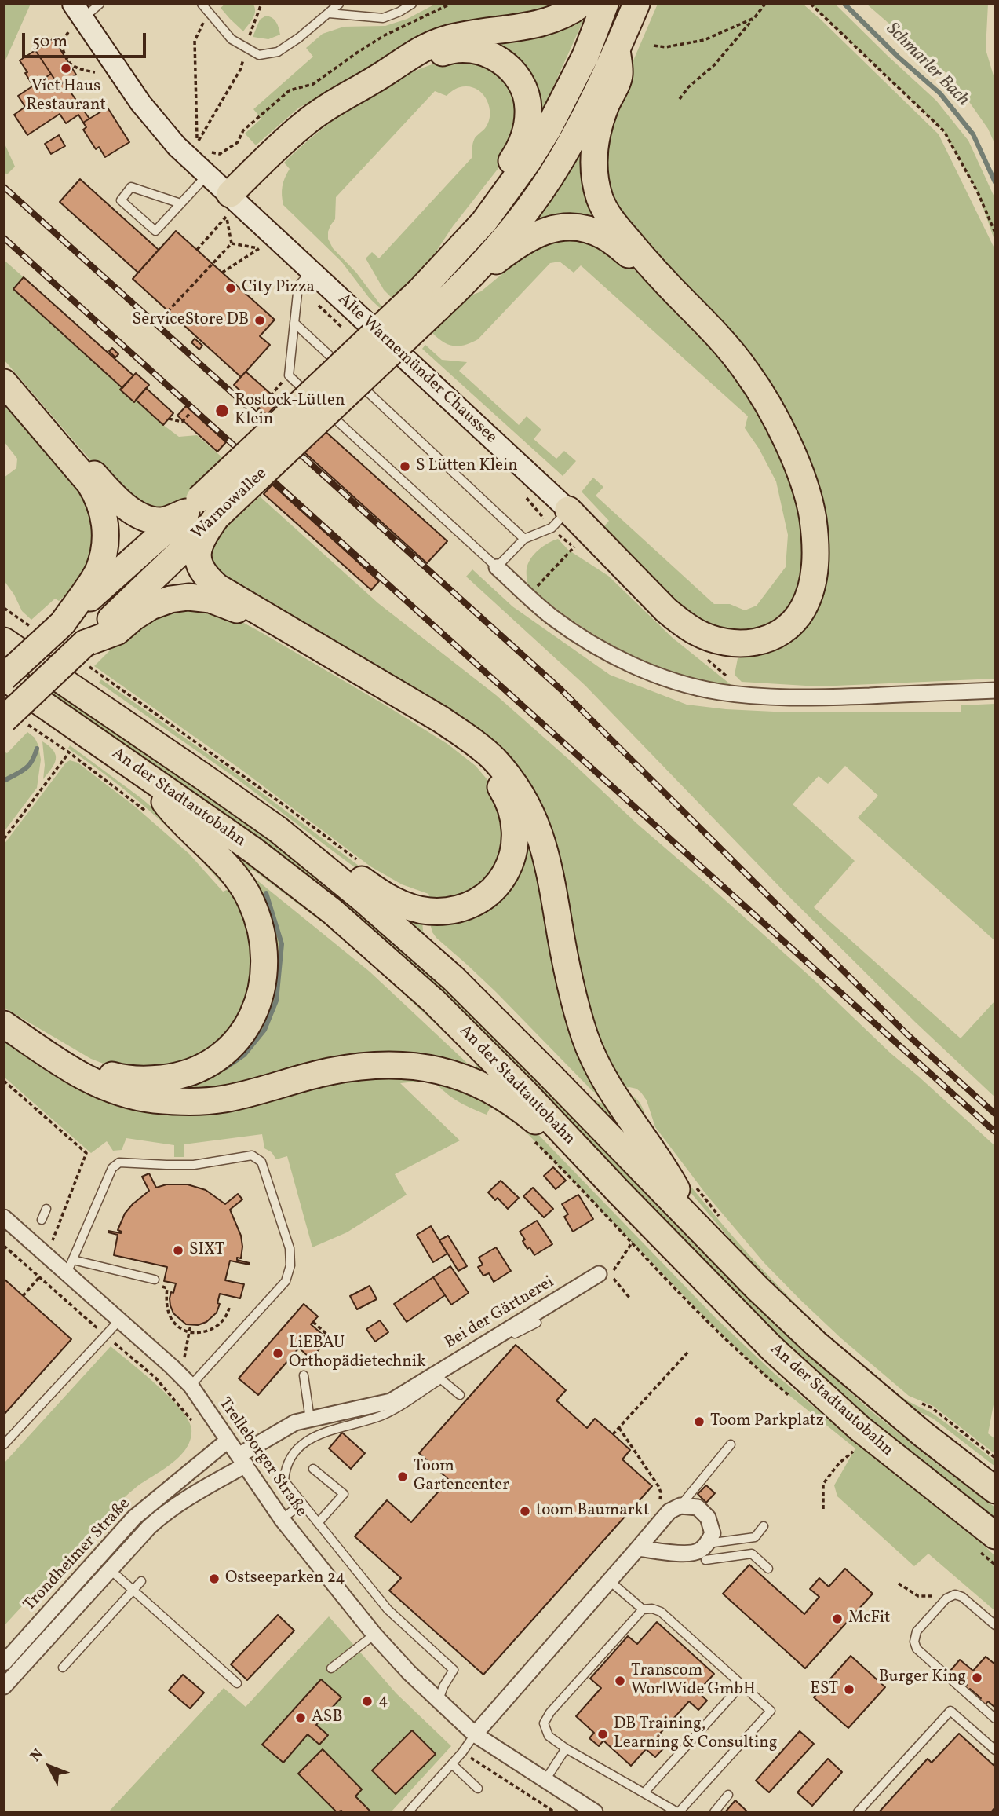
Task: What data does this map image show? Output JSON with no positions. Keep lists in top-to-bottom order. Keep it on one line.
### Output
{"streets":{"highway":["Warnowallee","An der Stadtautobahn"],"street":["Alte Warnemünder Chaussee","Bei der Gärtnerei","Trelleborger Straße","Trondheimer Straße"]},"crossings":[["Warnowallee","An der Stadtautobahn"],["Bei der Gärtnerei","Trelleborger Straße"],["Bei der Gärtnerei","Trondheimer Straße"],["Trelleborger Straße","Trondheimer Straße"]],"water":["Schmarler Bach"],"places":["Viet Haus Restaurant","City Pizza","ServiceStore DB","Rostock-Lütten Klein","S Lütten Klein","SIXT","LiEBAU Orthopädietechnik","Toom Parkplatz","Toom Gartencenter","toom Baumarkt","Ostseeparken 24","McFit","Burger King","Transcom WorlWide GmbH","EST","4","ASB","DB Training, Learning & Consulting"],"scale_bar":"50 m","north":"top left"}
